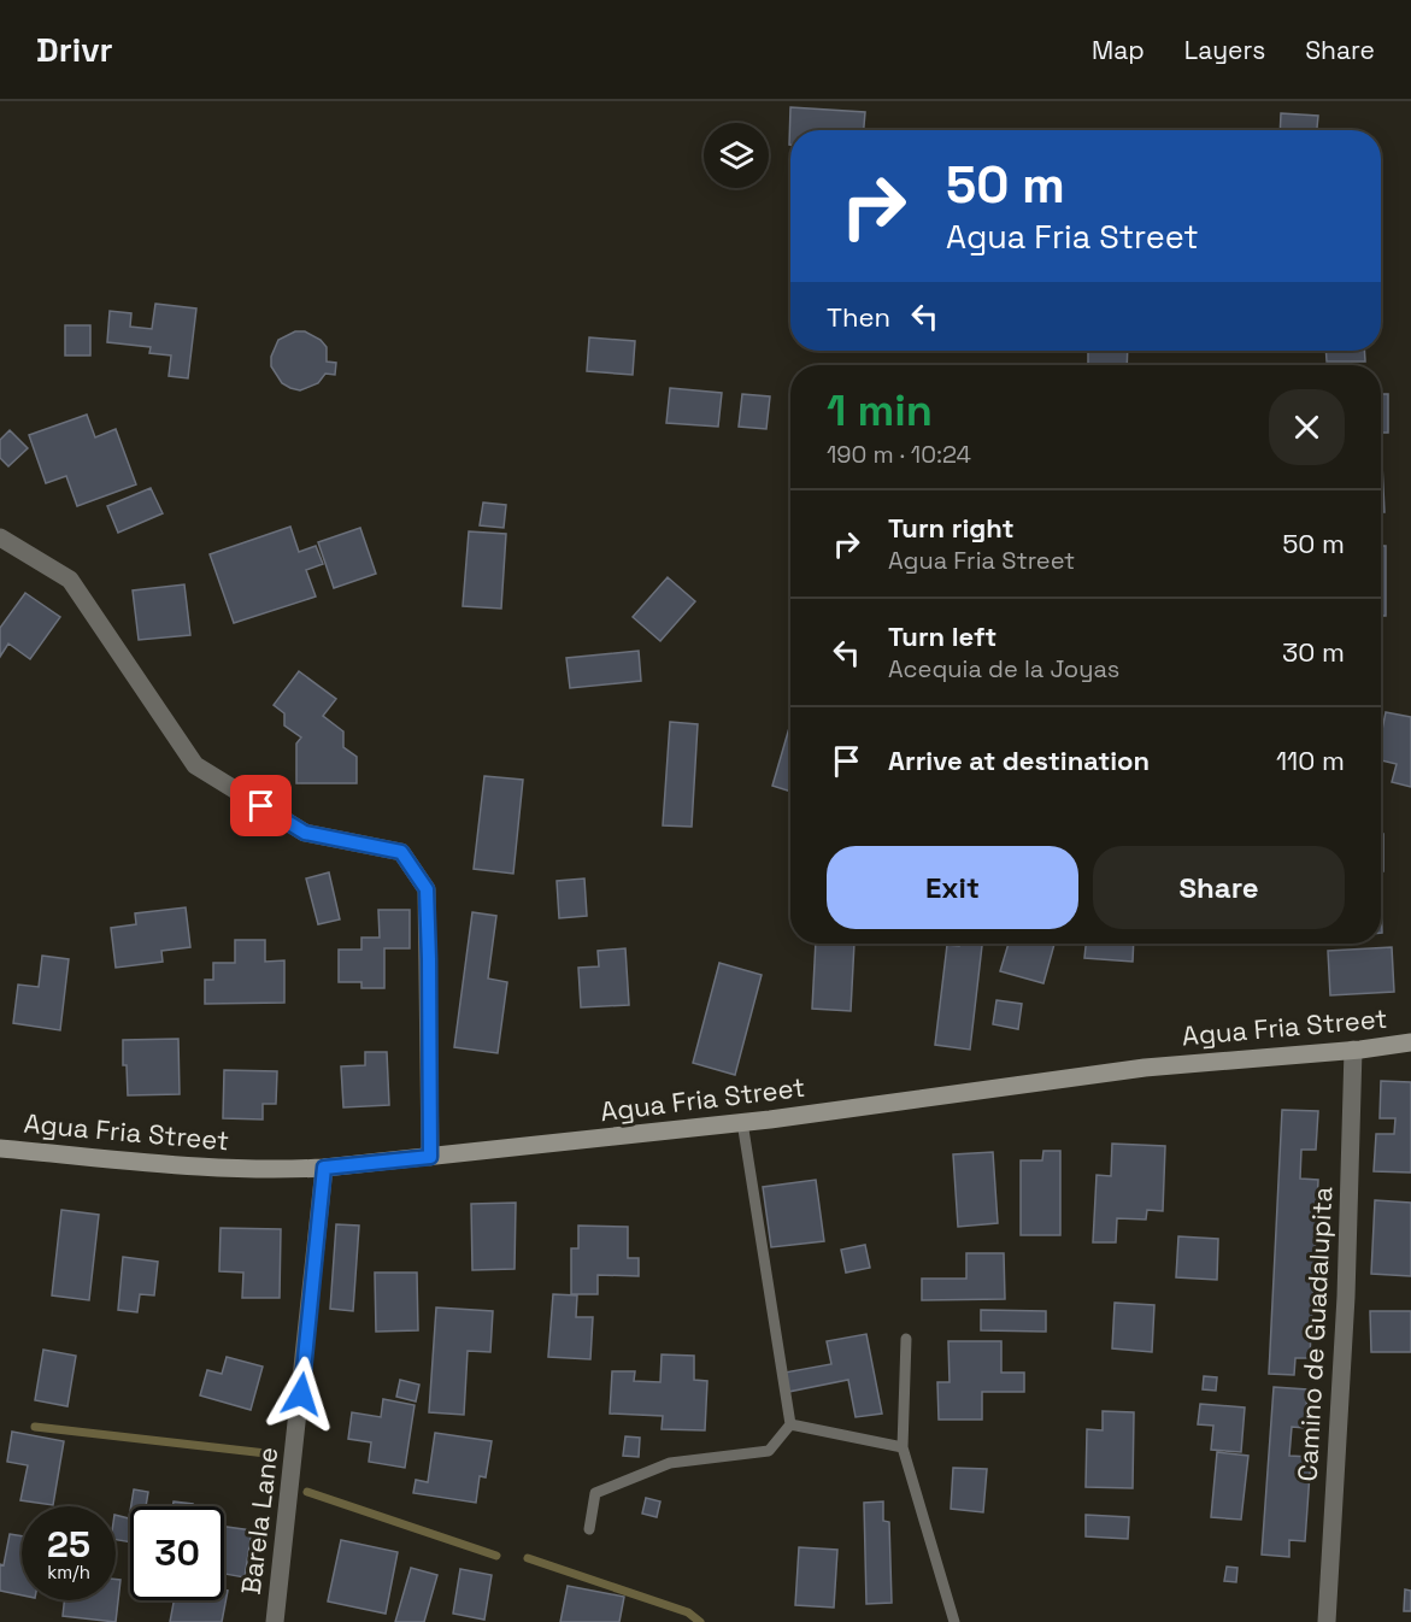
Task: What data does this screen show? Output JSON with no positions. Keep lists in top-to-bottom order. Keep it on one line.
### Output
{"streets":{"street":["Agua Fria Street","Camino de Guadalupita","Barela Lane"]},"crossings":[["Agua Fria Street","Camino de Guadalupita"],["Agua Fria Street","Barela Lane"]],"page":{"header":"Drivr","nav":["Map","Layers","Share"],"turn":["50 m","Agua Fria Street"],"then":"Then","heading":["1 min","190 m · 10:24"],"list":[{"name":"Turn right","note":"Agua Fria Street","value":"50 m"},{"name":"Turn left","note":"Acequia de la Joyas","value":"30 m"},{"name":"Arrive at destination","value":"110 m"}],"buttons":["Exit","Share"],"speed":"25 km/h","limit":"30"}}
